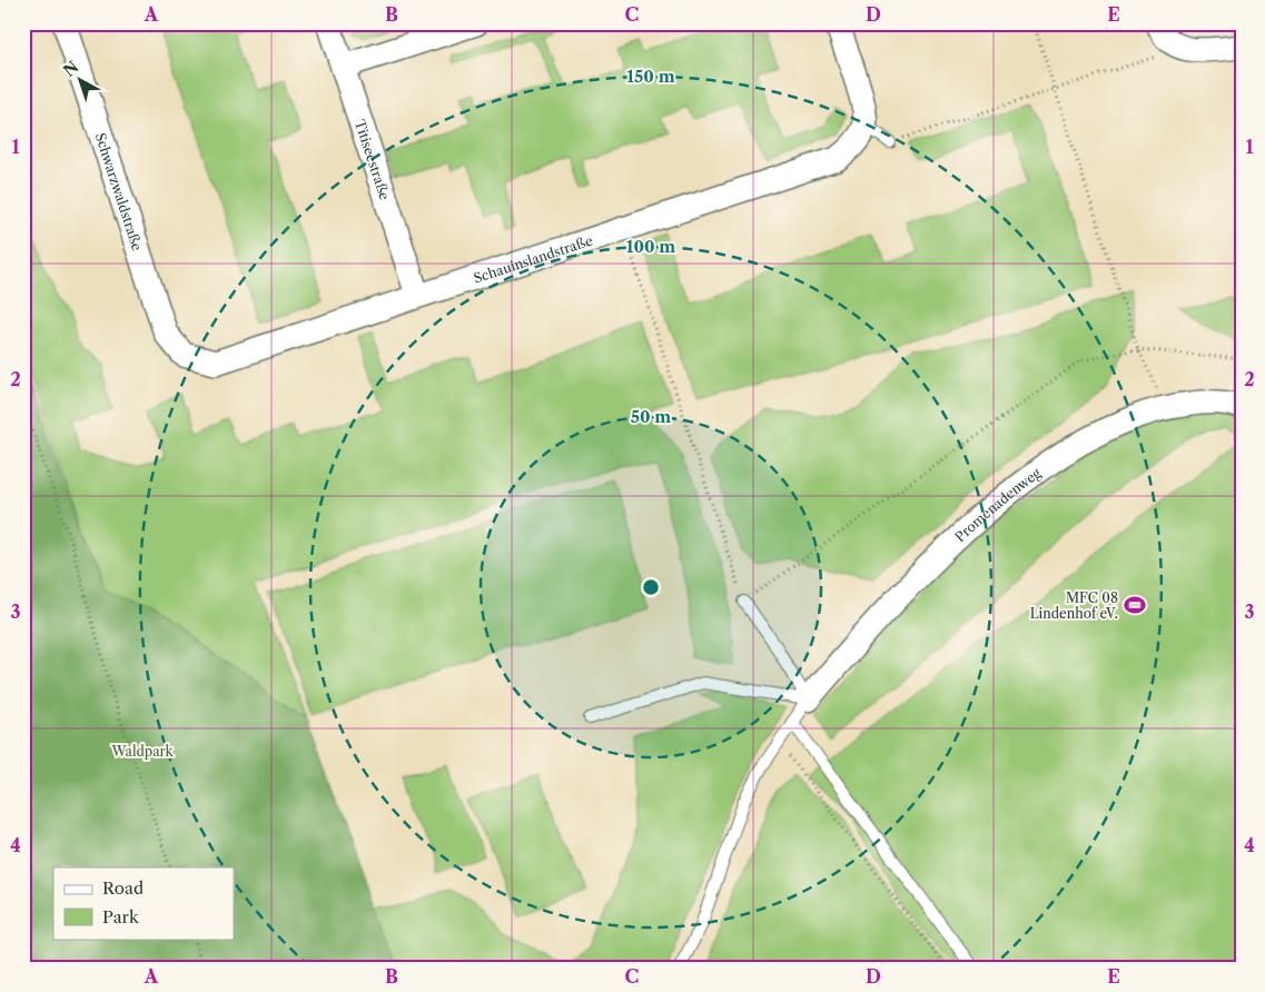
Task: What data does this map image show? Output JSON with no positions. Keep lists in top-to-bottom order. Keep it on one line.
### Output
{"streets":{"street":["Titiseestraße","Schwarzwaldstraße","Schauinslandstraße","Promenadenweg"]},"crossings":[["Titiseestraße","Schauinslandstraße"],["Schwarzwaldstraße","Schauinslandstraße"]],"parks":["Waldpark"],"places":{"sports":["MFC 08 Lindenhof eV."]},"legend":["Road","Park"],"north":"top left","grid":{"columns":["A","B","C","D","E"],"rows":["1","2","3","4"]},"rings":["150 m","100 m","50 m"]}
